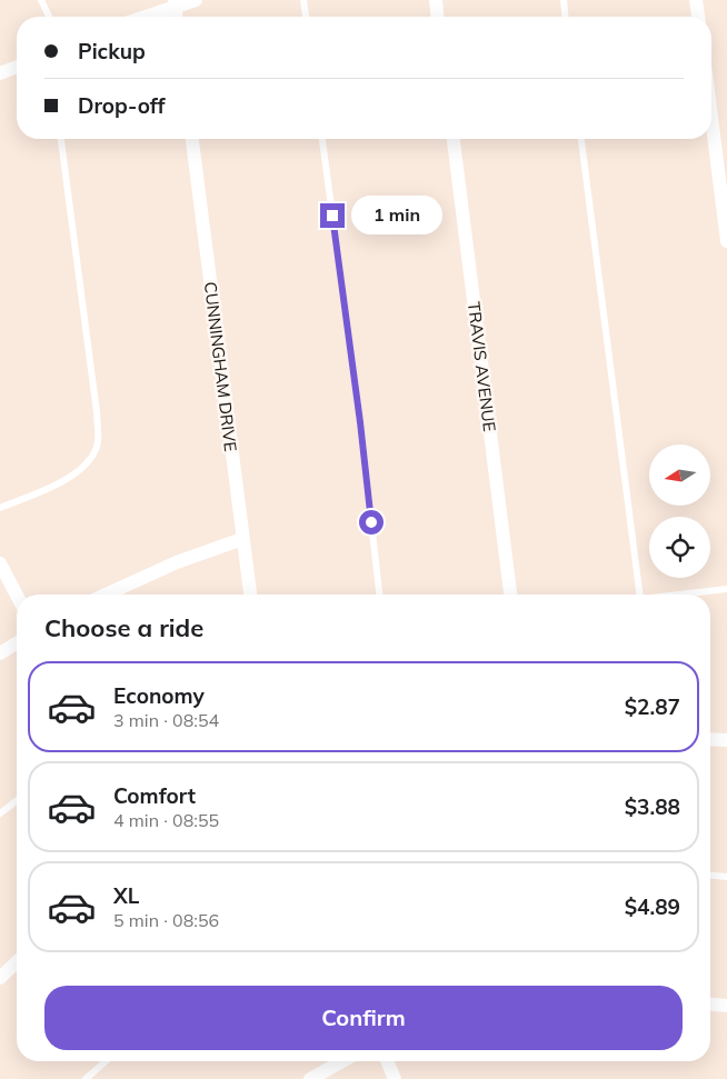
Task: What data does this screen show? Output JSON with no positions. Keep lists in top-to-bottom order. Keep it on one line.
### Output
{"streets":{"street":["CUNNINGHAM DRIVE","TRAVIS AVENUE"]},"north":"left","page":{"banner":["Pickup","Drop-off"],"bubble":"1 min","heading":"Choose a ride","list":[{"name":"Economy","note":"3 min · 08:54","value":"$2.87"},{"name":"Comfort","note":"4 min · 08:55","value":"$3.88"},{"name":"XL","note":"5 min · 08:56","value":"$4.89"}],"buttons":"Confirm"}}
